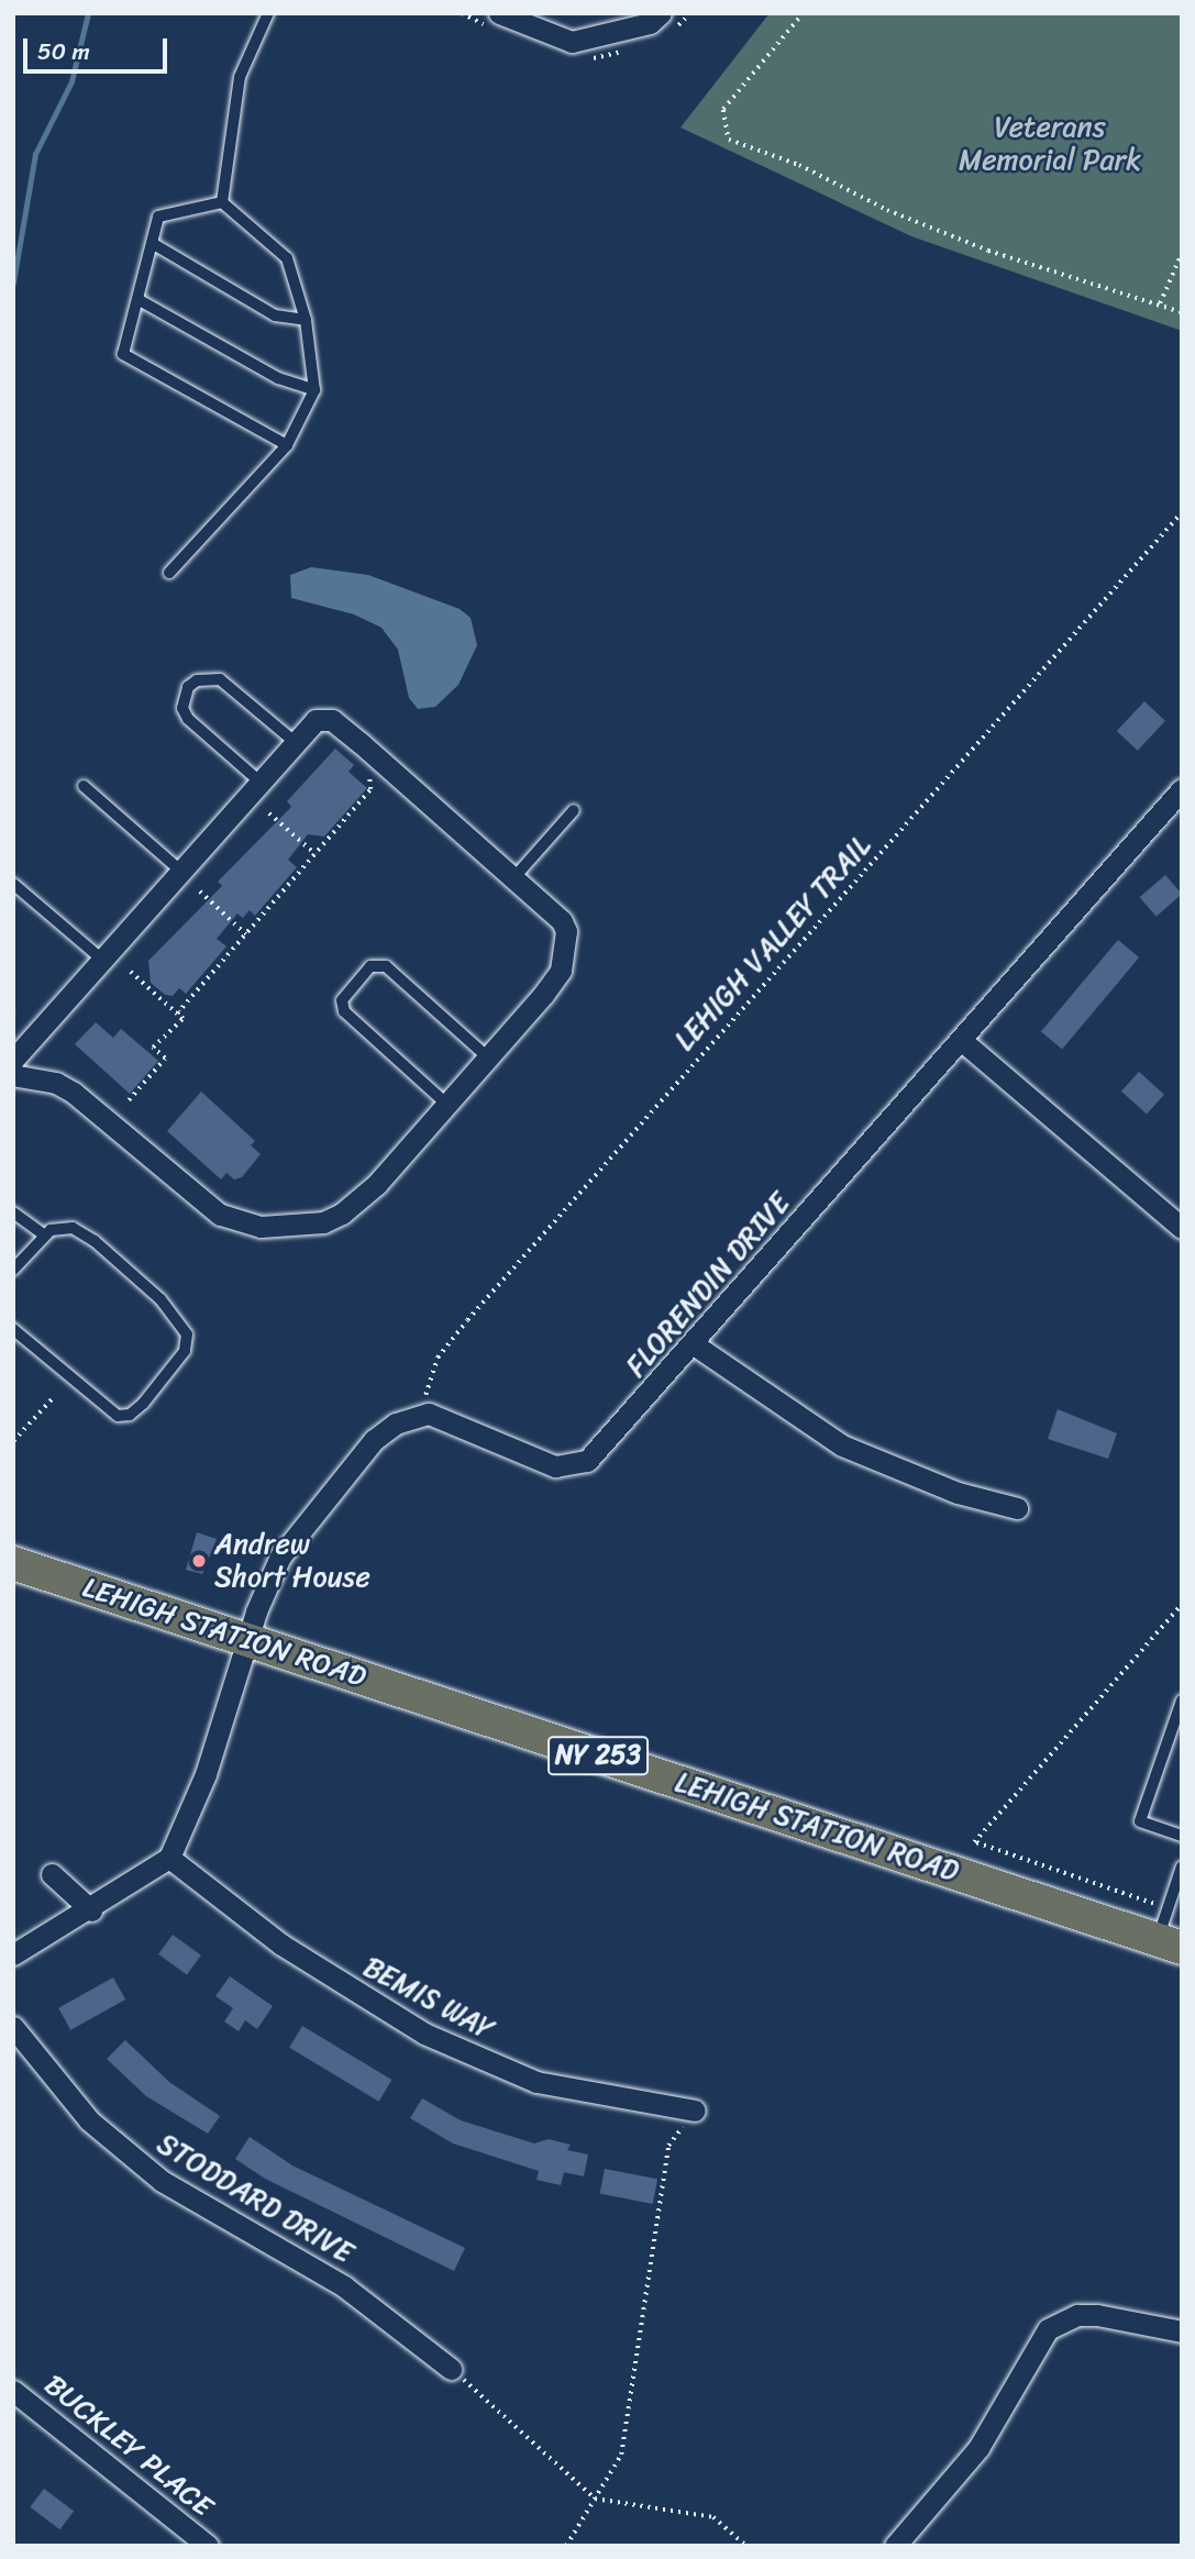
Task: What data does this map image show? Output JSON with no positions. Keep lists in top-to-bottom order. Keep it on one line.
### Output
{"streets":{"main road":["LEHIGH STATION ROAD","NY 253"],"street":["FLORENDIN DRIVE","BEMIS WAY","STODDARD DRIVE","BUCKLEY PLACE"],"path":["LEHIGH VALLEY TRAIL"]},"crossings":[["LEHIGH VALLEY TRAIL","FLORENDIN DRIVE"]],"parks":["Veterans Memorial Park"],"places":["Andrew Short House"],"scale_bar":"50 m"}
